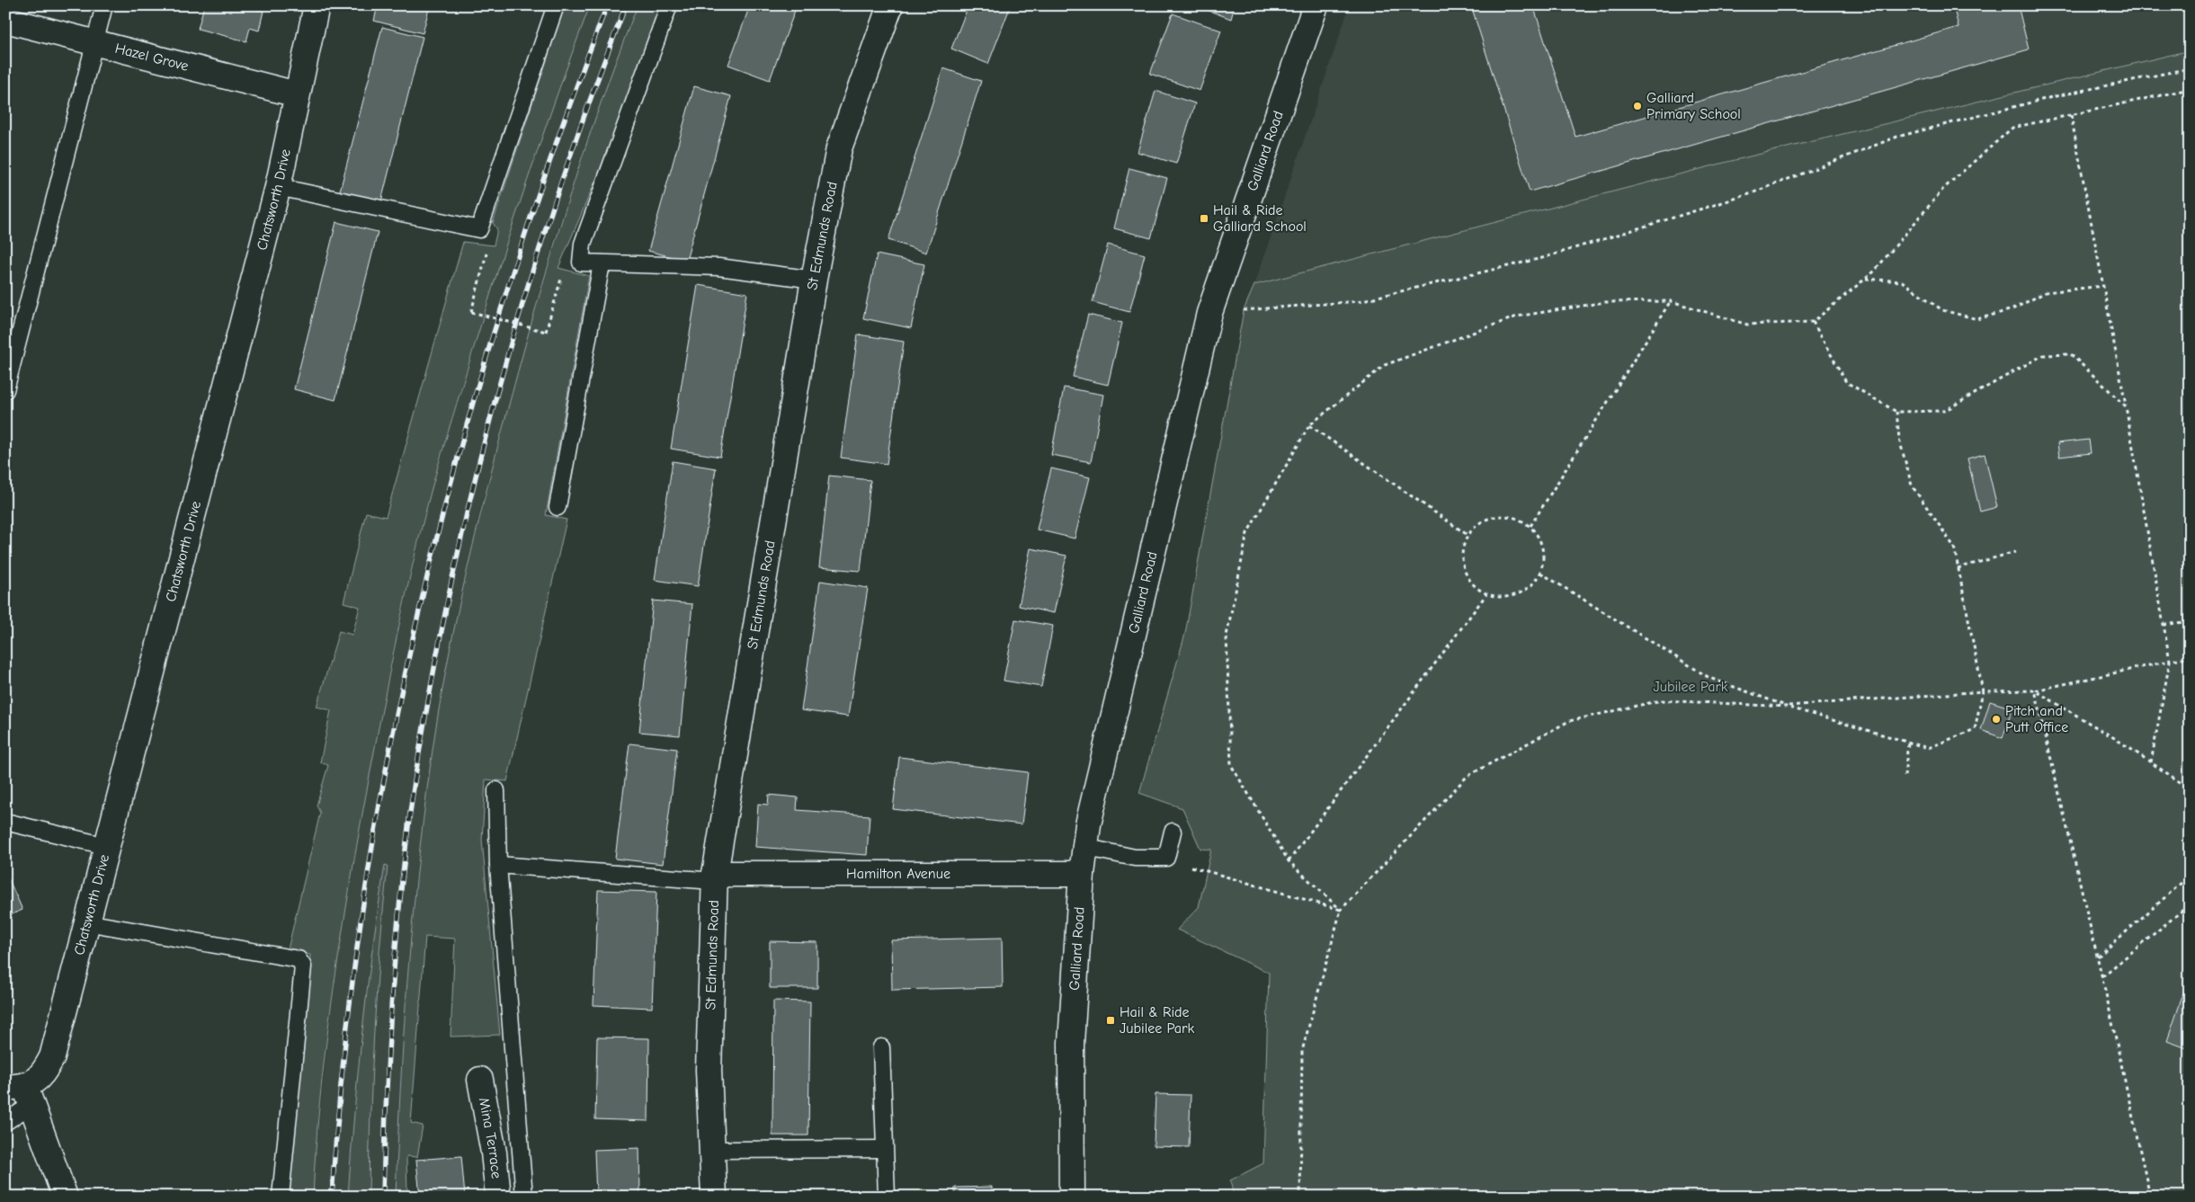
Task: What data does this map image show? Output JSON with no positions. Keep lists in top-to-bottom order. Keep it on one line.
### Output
{"streets":{"street":["Hazel Grove","Galliard Road","Chatsworth Drive","St Edmunds Road","Hamilton Avenue","Mina Terrace"]},"crossings":[["Hazel Grove","Chatsworth Drive"],["Galliard Road","Hamilton Avenue"],["St Edmunds Road","Hamilton Avenue"]],"parks":["Jubilee Park"],"places":{"other":["Galliard Primary School","Pitch and Putt Office"],"transit":["Hail & Ride Galliard School","Hail & Ride Jubilee Park"]}}
